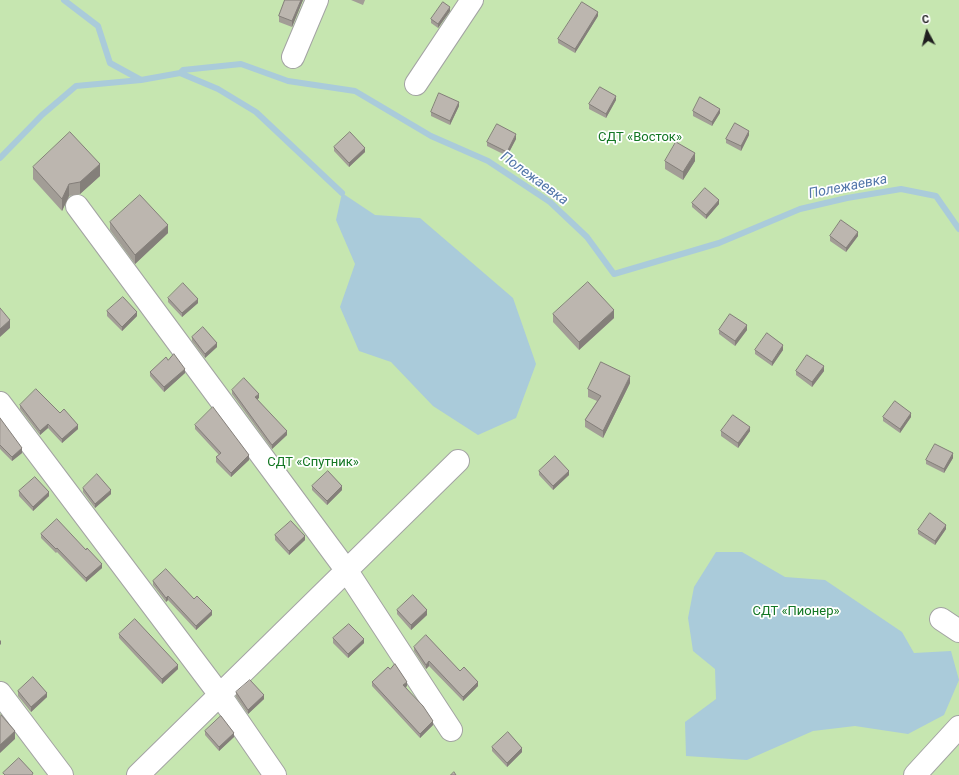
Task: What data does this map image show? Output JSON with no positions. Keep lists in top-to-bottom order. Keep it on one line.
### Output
{"water":["Полежаевка"],"parks":["СДТ «Восток»","СДТ «Спутник»","СДТ «Пионер»"],"north":"top"}
